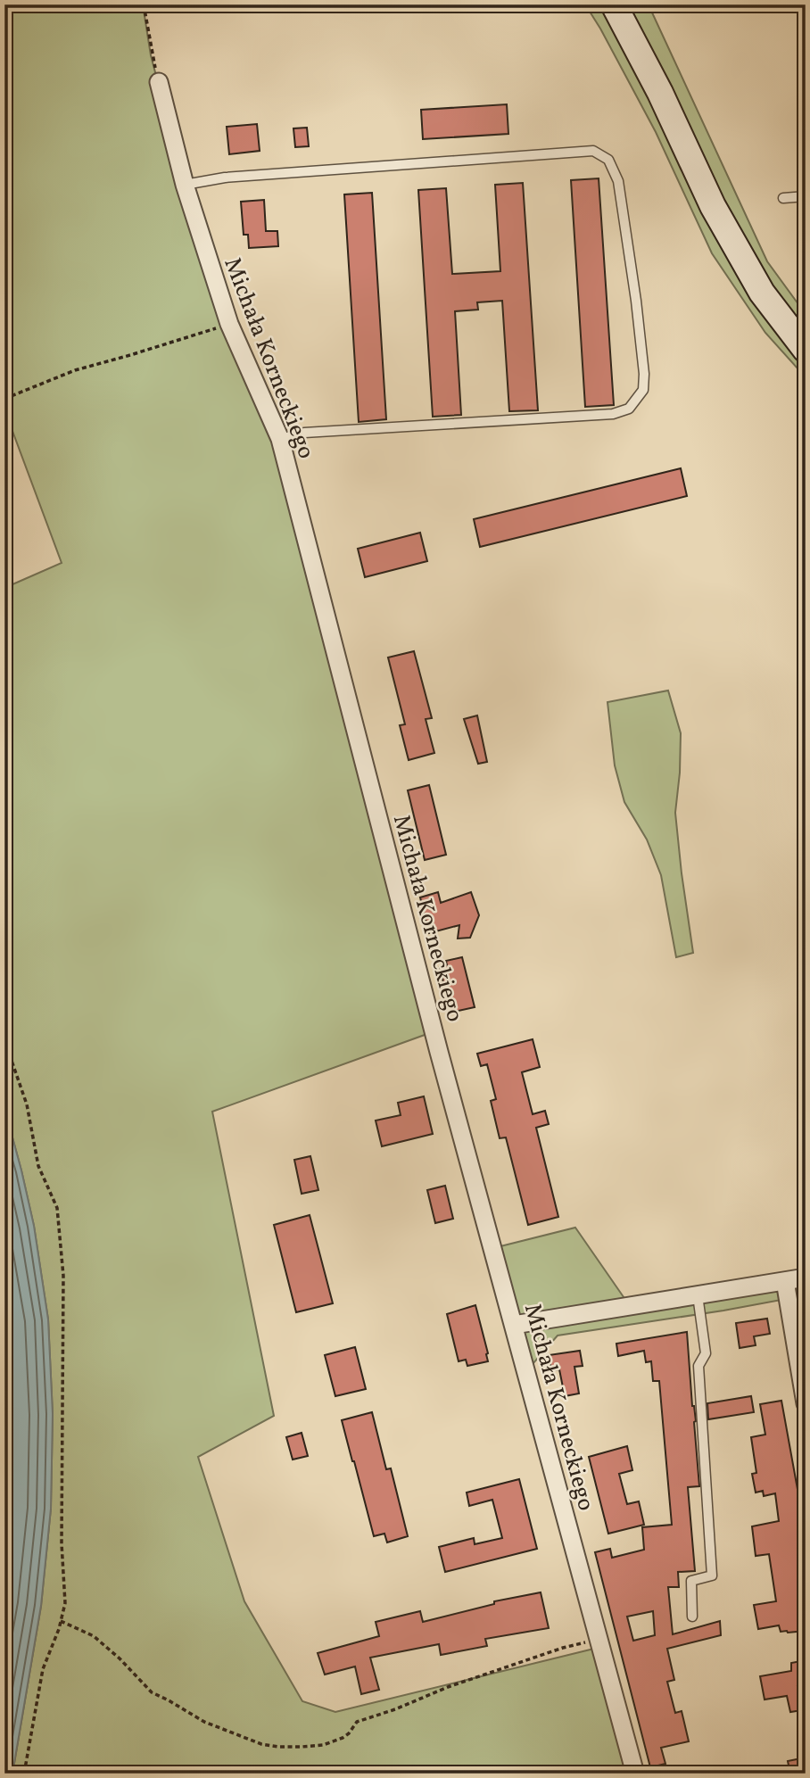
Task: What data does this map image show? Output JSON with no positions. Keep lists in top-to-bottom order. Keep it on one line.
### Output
{"streets":{"street":["Michała Korneckiego"]}}
